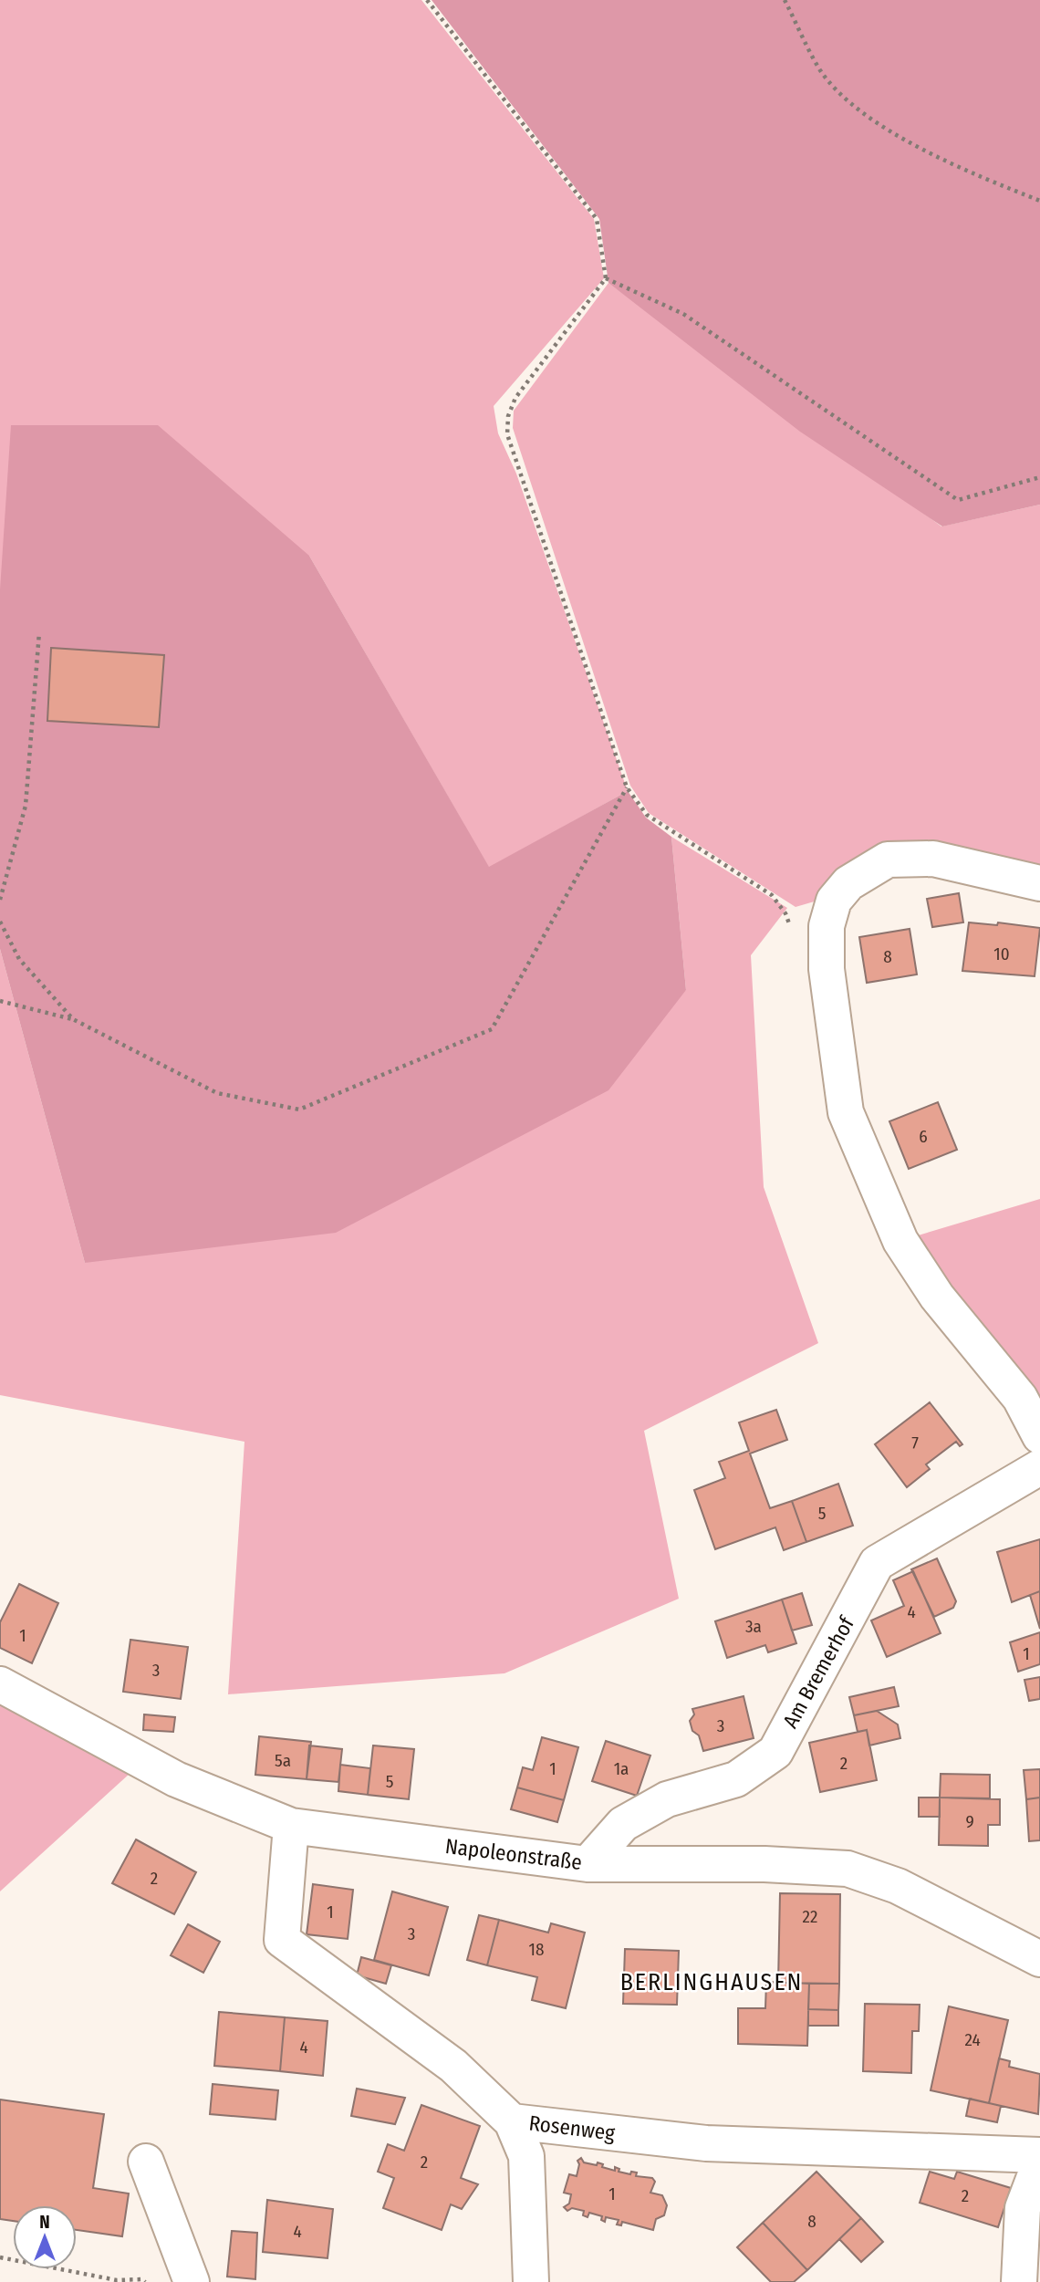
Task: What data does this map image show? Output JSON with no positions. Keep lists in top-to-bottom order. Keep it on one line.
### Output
{"streets":{"street":["Am Bremerhof","Napoleonstraße","Rosenweg"]},"crossings":[["Am Bremerhof","Napoleonstraße"],["Napoleonstraße","Rosenweg"]],"districts":["BERLINGHAUSEN"],"house_numbers":["10","8","6","7","5","4","3a","1","1","3","3","5a","2","1","1a","5","9","2","1","22","3","18","24","4","2","1","2","8","4"],"north":"top"}
